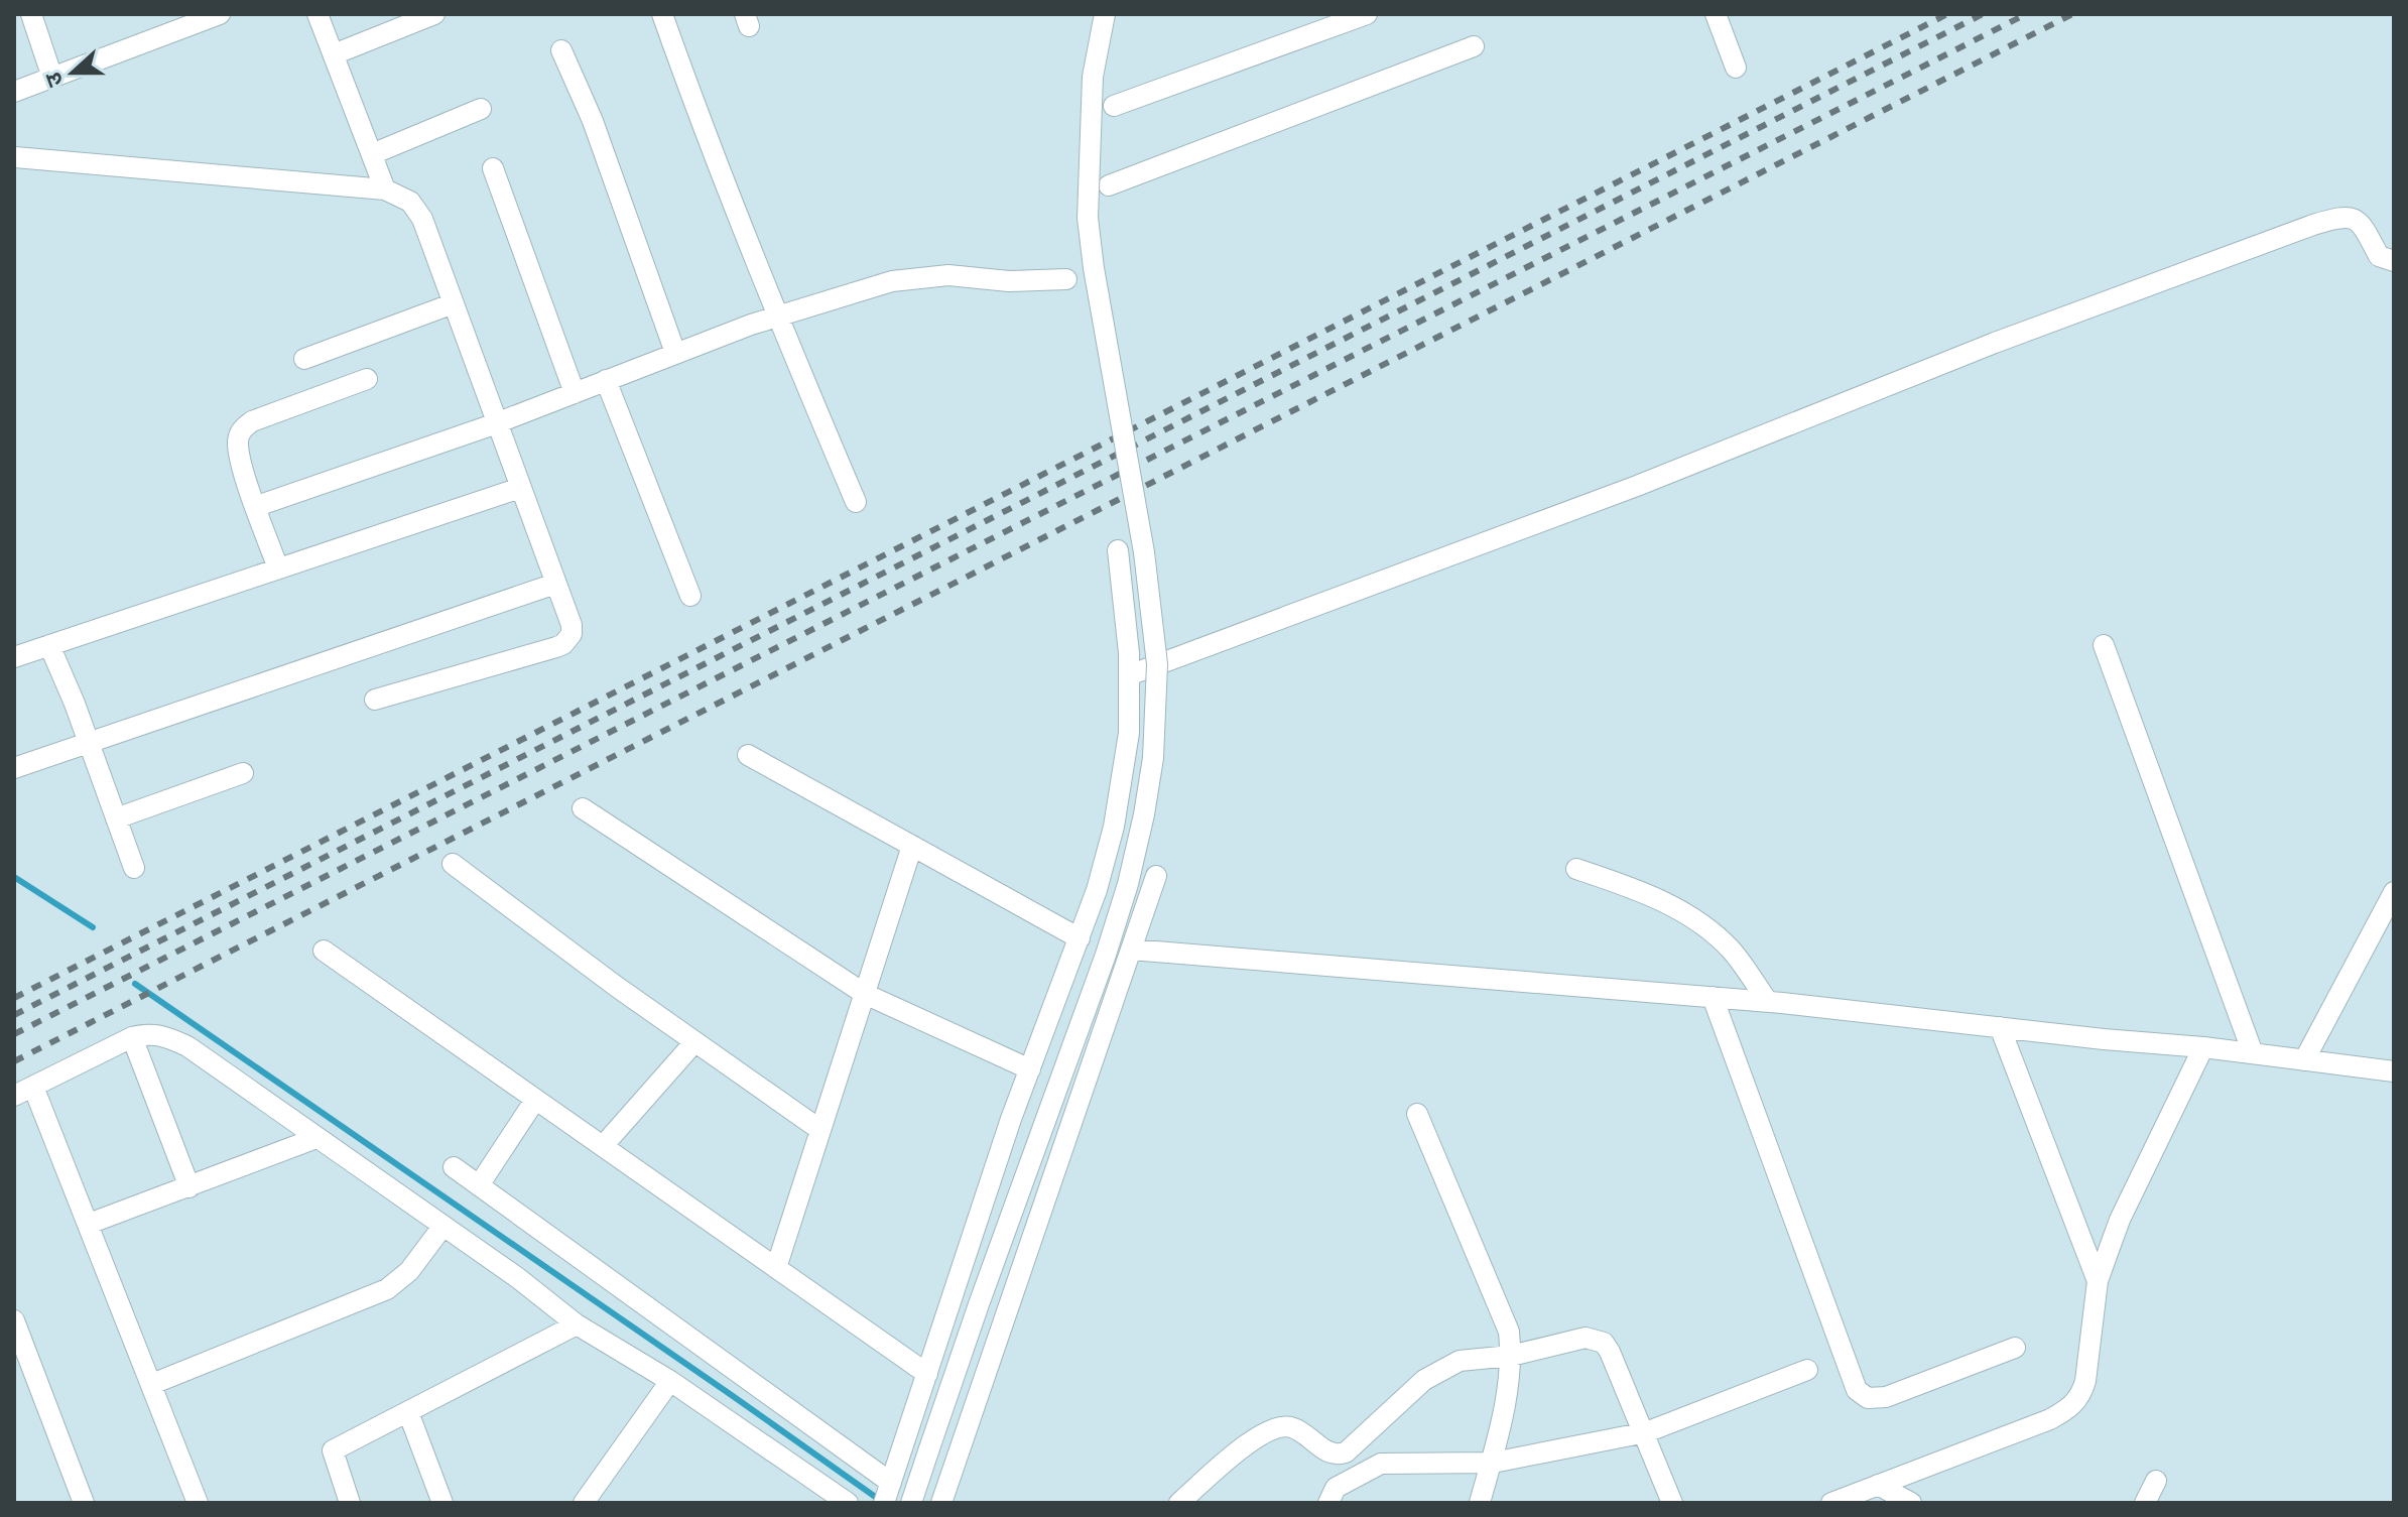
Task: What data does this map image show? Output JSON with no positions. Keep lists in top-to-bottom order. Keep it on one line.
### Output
{"north":"left"}
